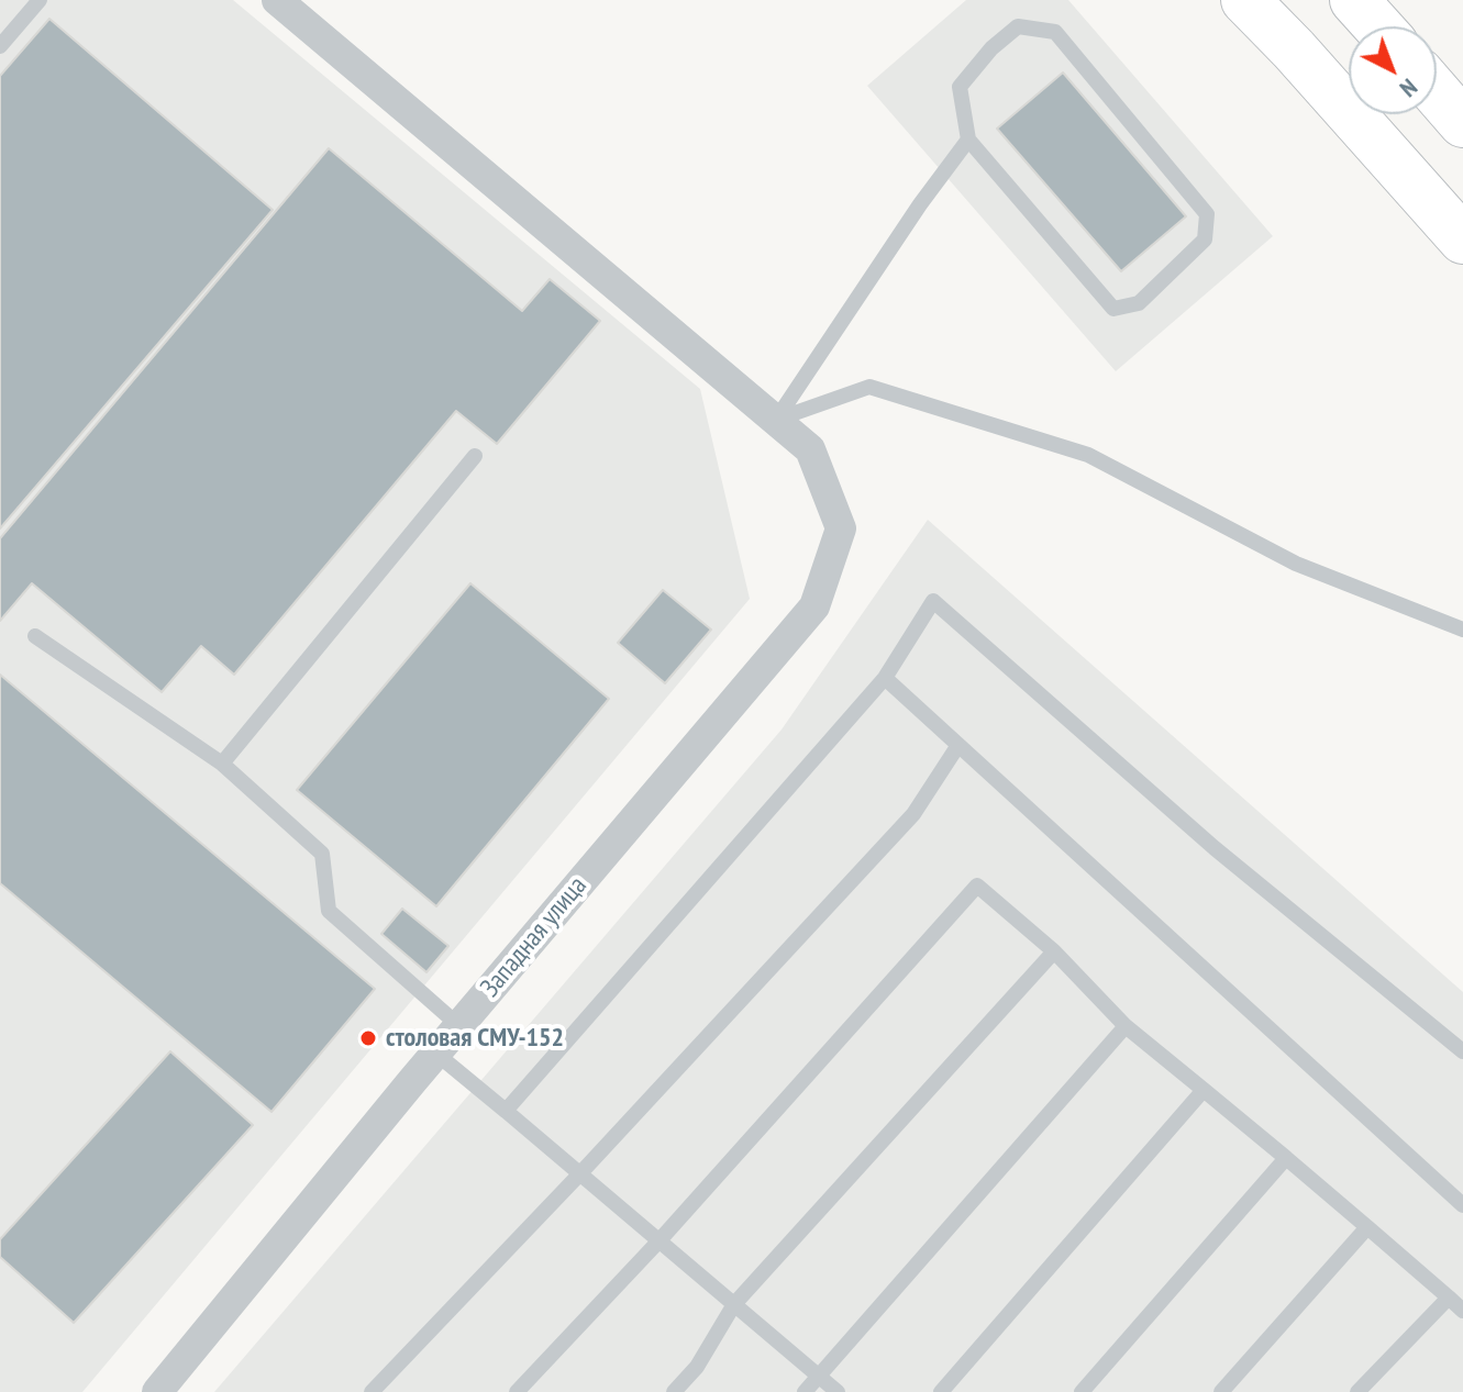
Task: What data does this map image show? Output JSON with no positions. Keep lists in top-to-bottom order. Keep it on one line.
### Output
{"streets":{"street":["Западная улица"]},"places":["столовая СМУ-152"],"north":"bottom right"}
